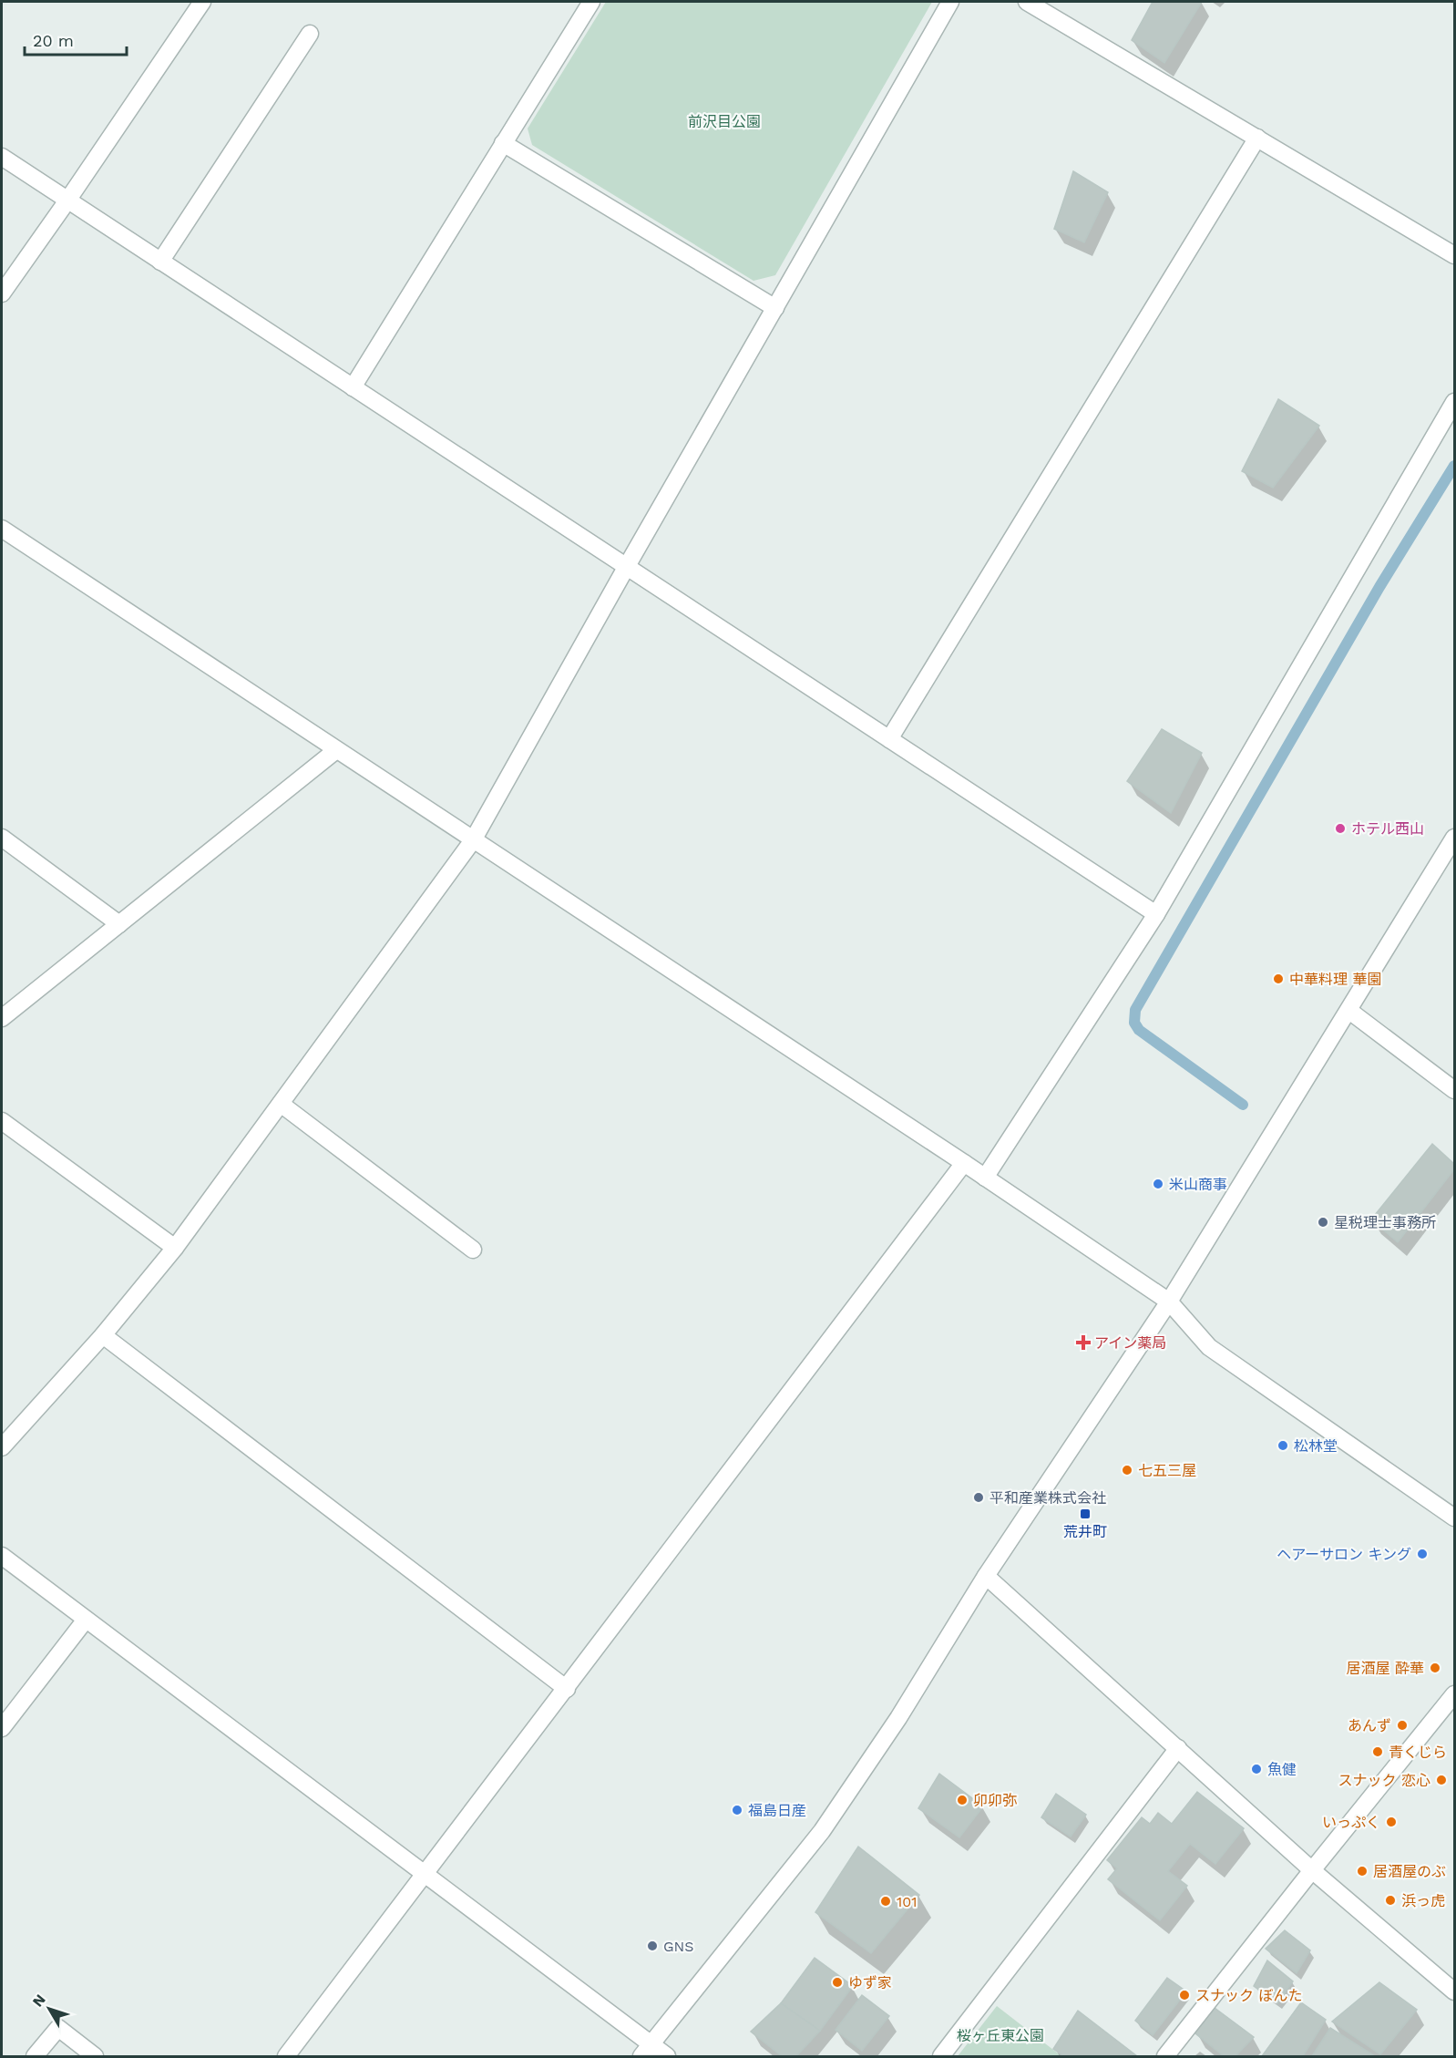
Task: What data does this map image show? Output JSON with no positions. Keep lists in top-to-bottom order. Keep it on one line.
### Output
{"parks":["前沢目公園","桜ヶ丘東公園"],"places":{"other":["ホテル西山","中華料理 華園","米山商事","星税理士事務所","松林堂","七五三屋","平和産業株式会社","ヘアーサロン キング","居酒屋 酔華","あんず","青くじら","魚健","スナック 恋心","卯卯弥","福島日産","いっぷく","居酒屋のぶ","浜っ虎","101","GNS","ゆず家","スナック ぼんた"],"health":["アイン薬局"],"transit":["荒井町"]},"scale_bar":"20 m","north":"top left"}
